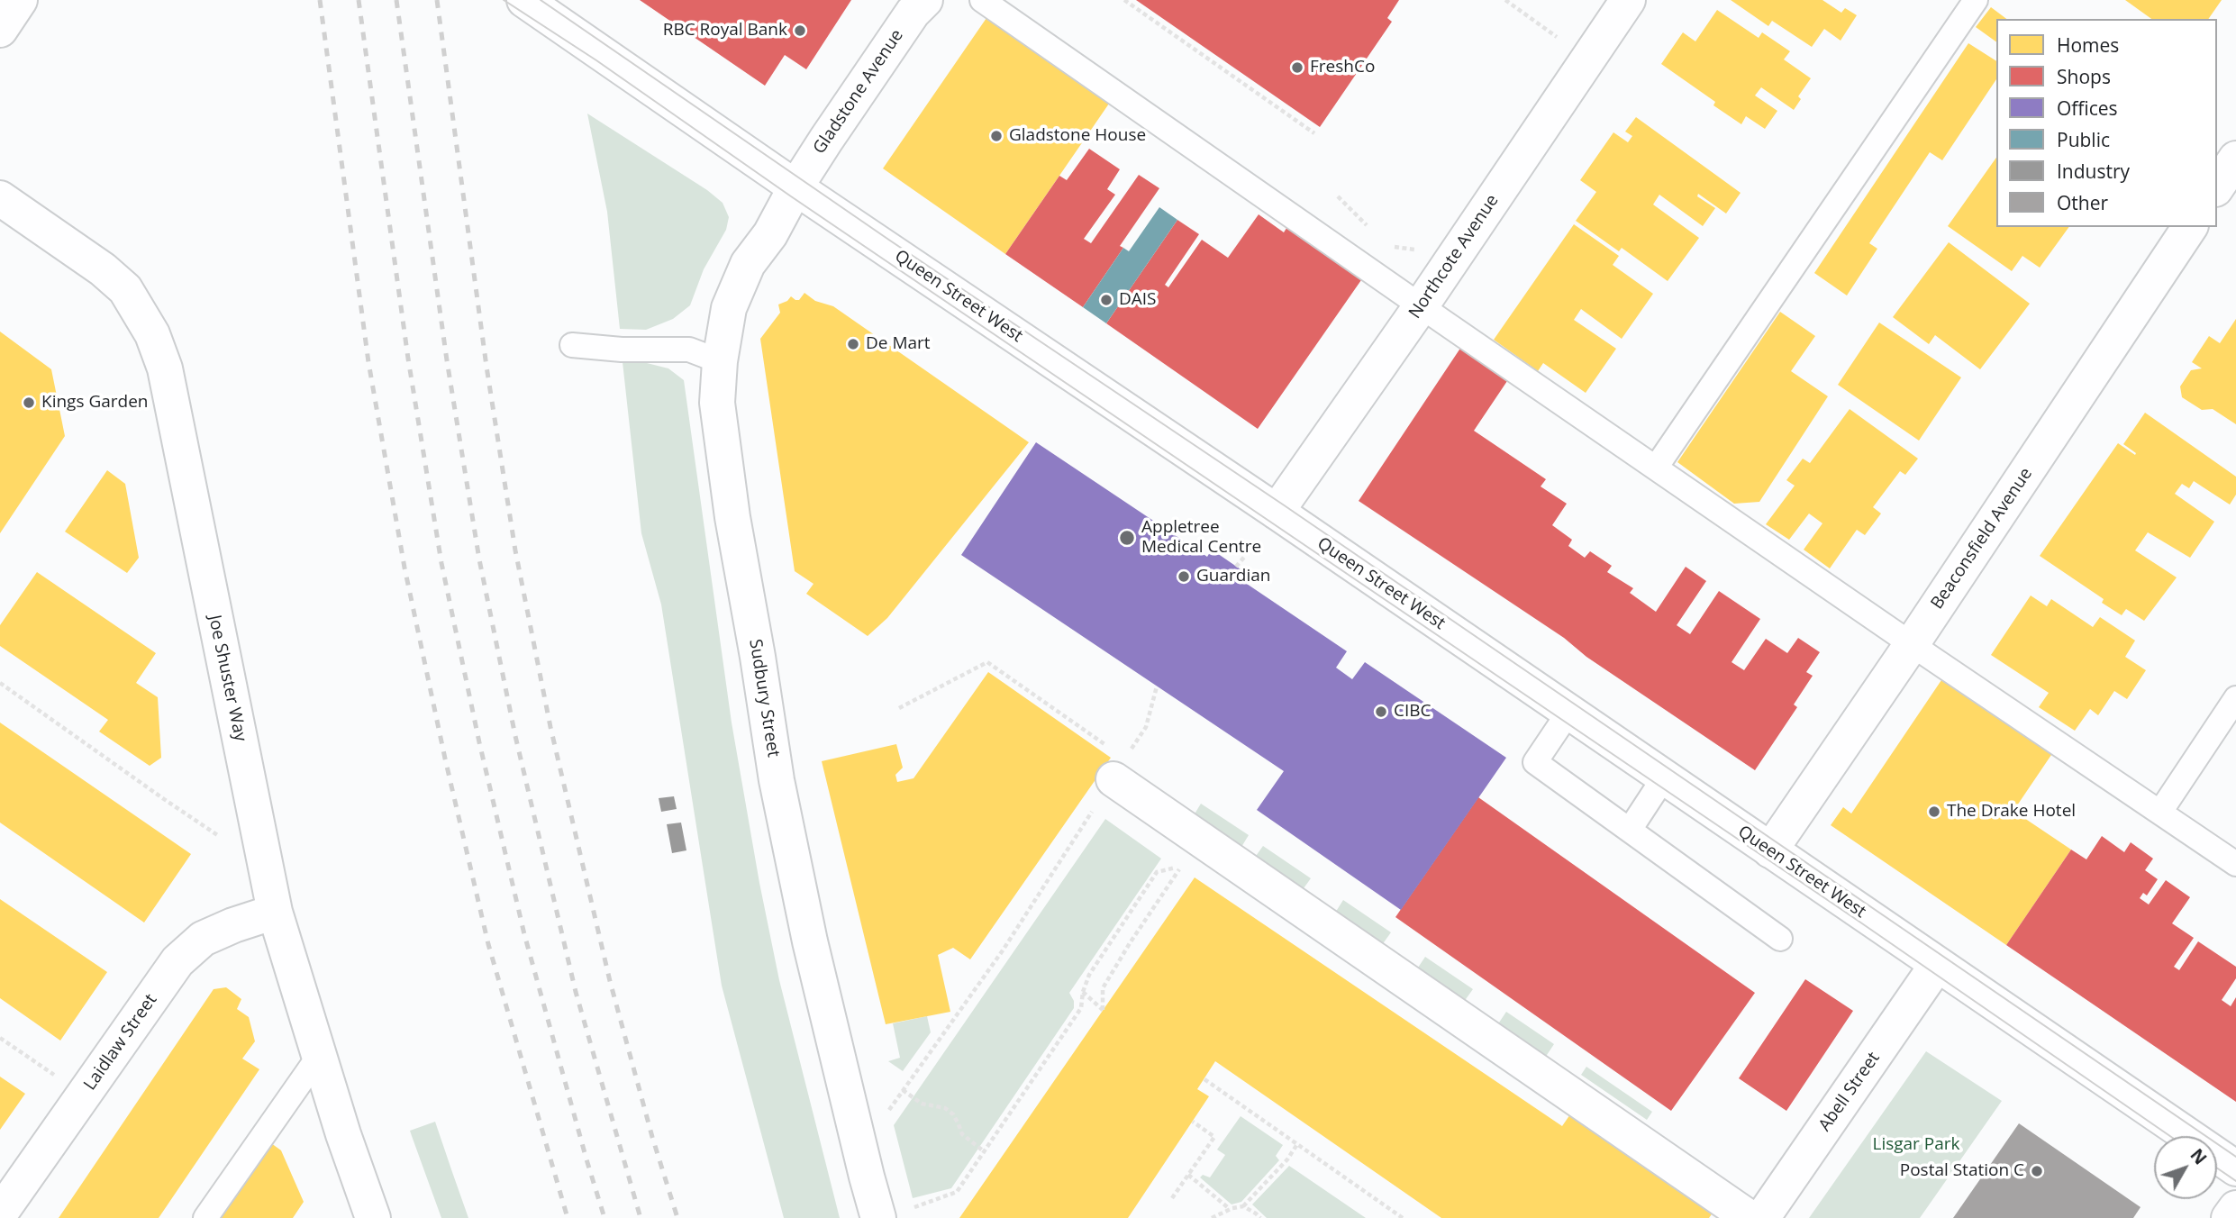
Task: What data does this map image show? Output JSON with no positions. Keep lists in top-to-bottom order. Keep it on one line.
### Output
{"streets":{"street":["Gladstone Avenue","Northcote Avenue","Queen Street West","Beaconsfield Avenue","Joe Shuster Way","Sudbury Street","Laidlaw Street","Abell Street"]},"crossings":[["Gladstone Avenue","Queen Street West"],["Gladstone Avenue","Sudbury Street"],["Northcote Avenue","Queen Street West"],["Queen Street West","Beaconsfield Avenue"],["Queen Street West","Sudbury Street"],["Queen Street West","Abell Street"],["Joe Shuster Way","Laidlaw Street"]],"parks":["Lisgar Park"],"places":["RBC Royal Bank","FreshCo","Gladstone House","DAIS","De Mart","Kings Garden","Appletree Medical Centre","Guardian","CIBC","The Drake Hotel","Postal Station C"],"legend":["Homes","Shops","Offices","Public","Industry","Other"],"north":"top right"}
